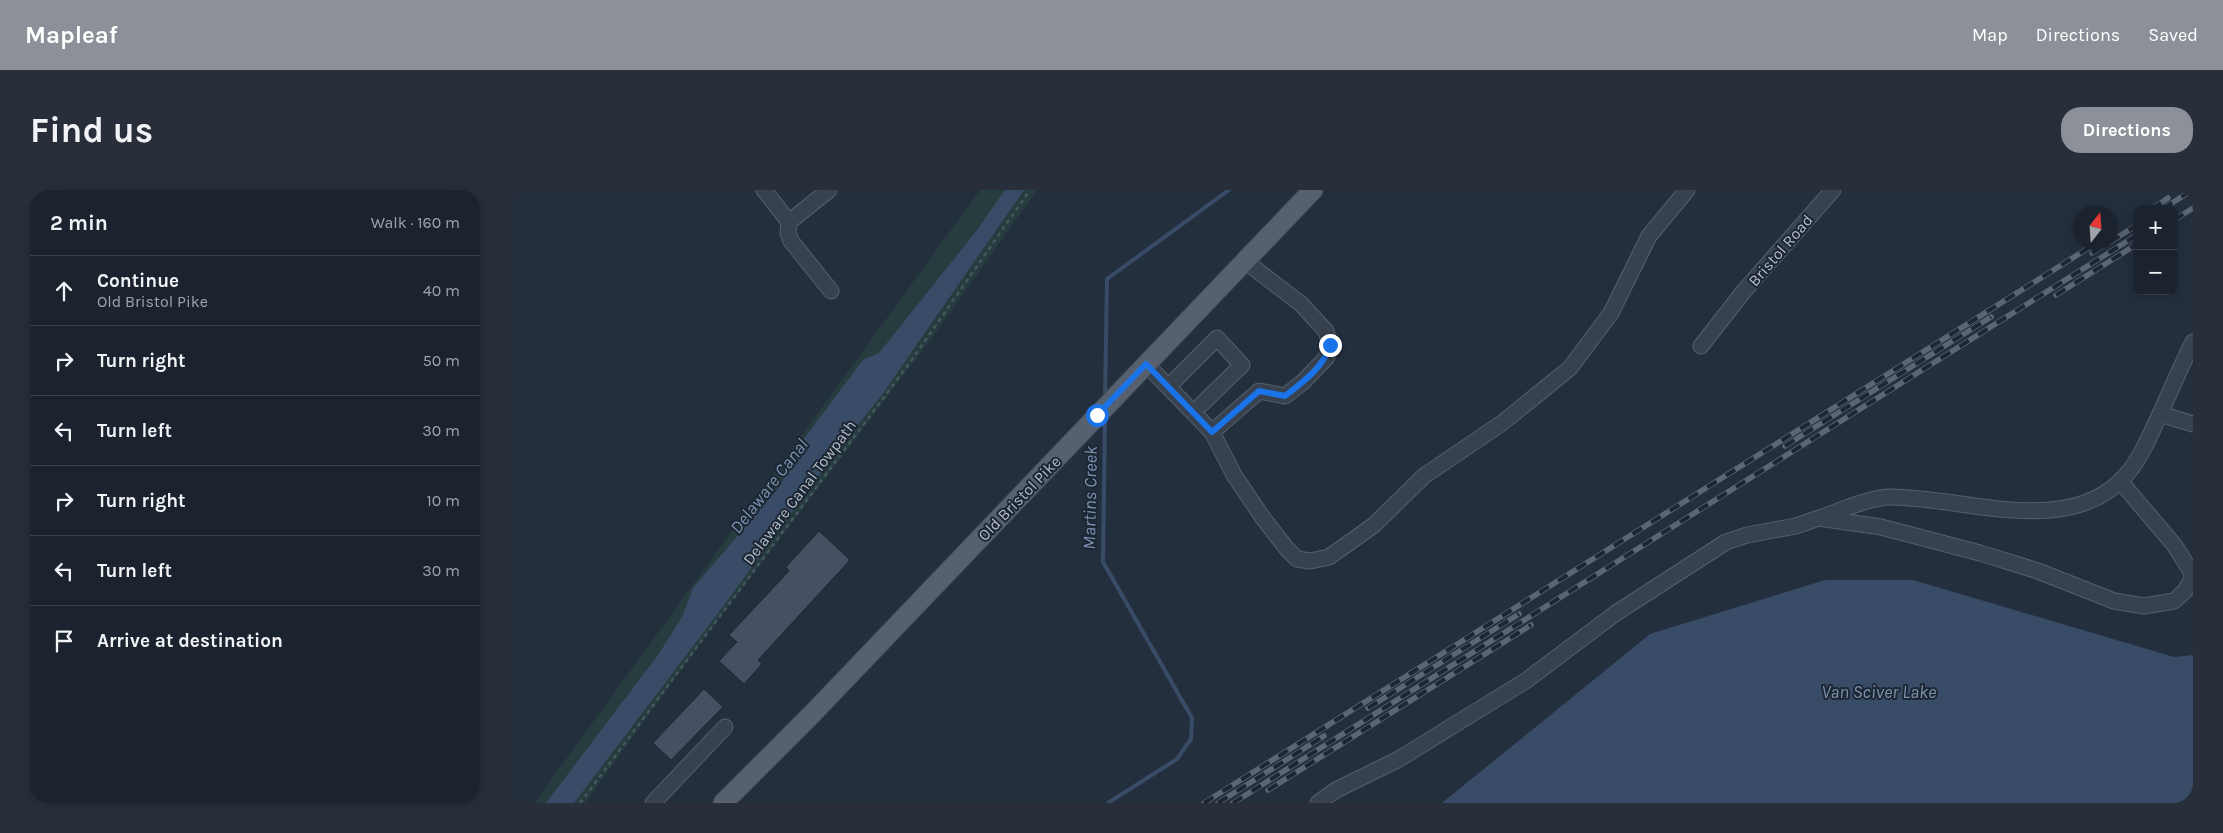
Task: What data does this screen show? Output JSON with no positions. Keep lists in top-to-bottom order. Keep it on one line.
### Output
{"streets":{"main road":["Old Bristol Pike"],"street":["Bristol Road"],"path":["Delaware Canal Towpath"]},"water":["Delaware Canal","Martins Creek","Van Sciver Lake"],"north":"top","page":{"header":"Mapleaf","nav":["Map","Directions","Saved"],"buttons":"Directions","title":"Find us","heading":["2 min","Walk · 160 m"],"map_buttons":["+","−"],"list":[["Continue","Old Bristol Pike","40 m"],["Turn right","50 m"],["Turn left","30 m"],["Turn right","10 m"],["Turn left","30 m"],"Arrive at destination"]}}
